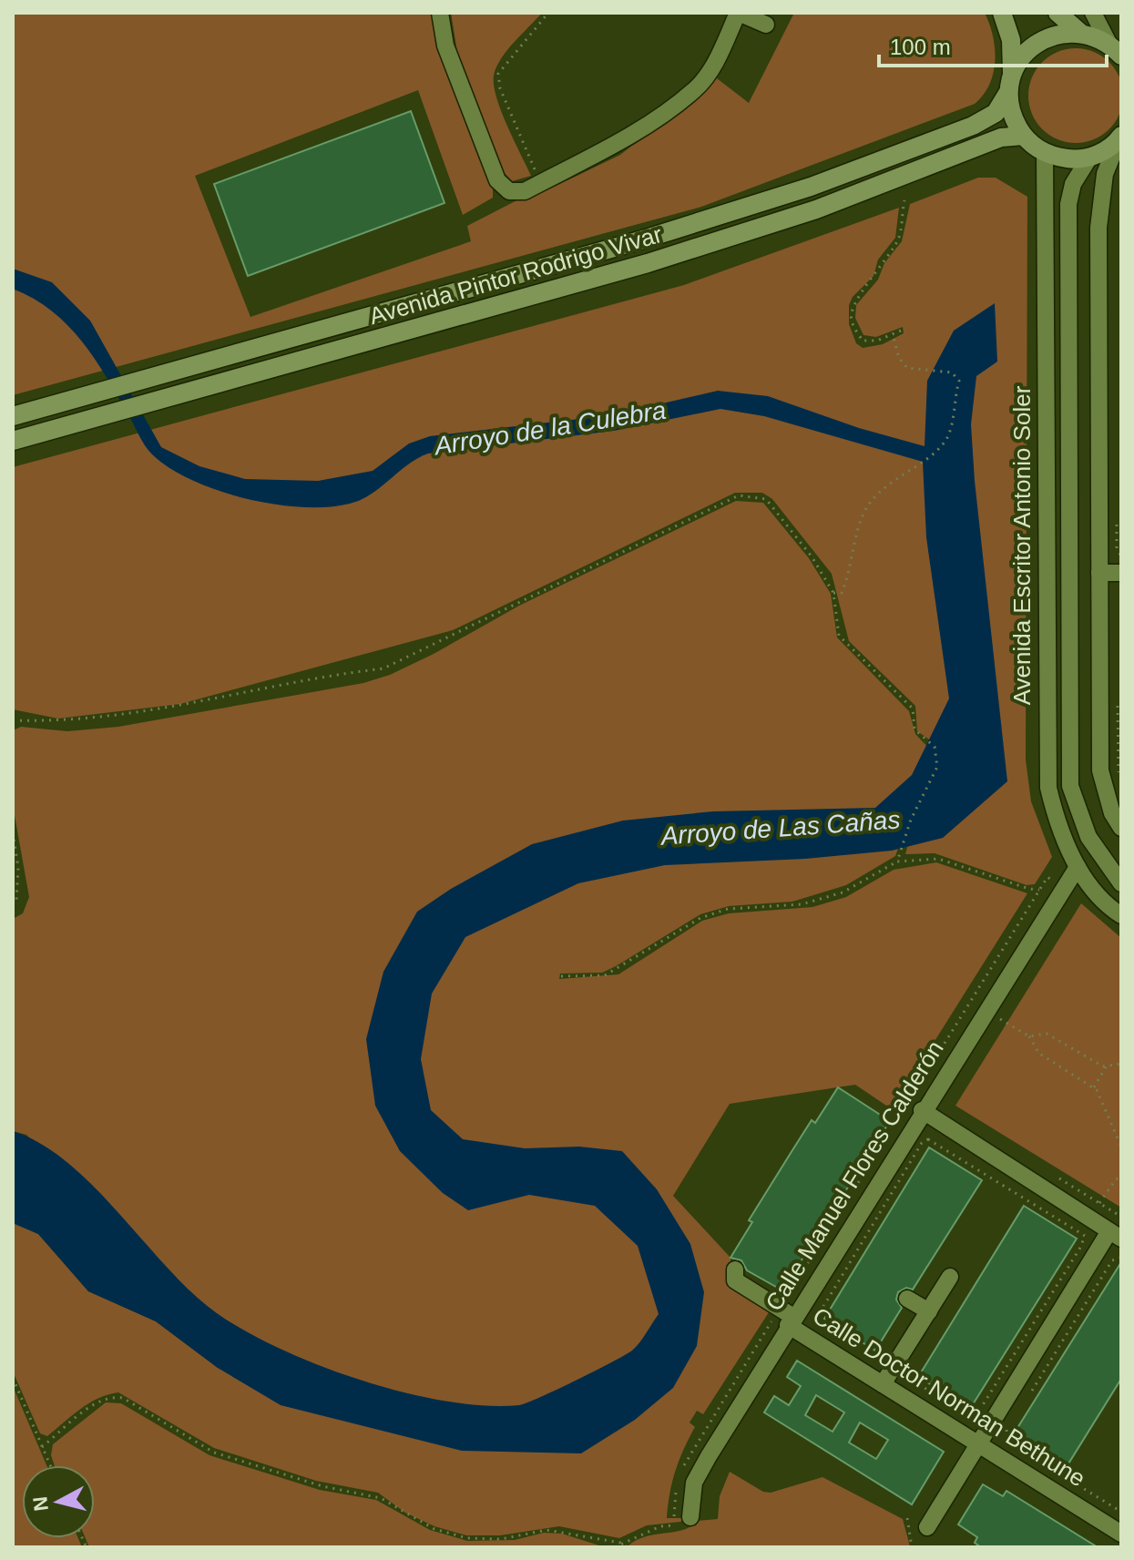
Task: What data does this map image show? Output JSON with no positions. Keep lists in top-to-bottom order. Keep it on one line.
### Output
{"streets":{"main road":["Avenida Pintor Rodrigo Vivar"],"street":["Avenida Escritor Antonio Soler","Calle Manuel Flores Calderón","Calle Doctor Norman Bethune"]},"crossings":[["Avenida Escritor Antonio Soler","Calle Manuel Flores Calderón"],["Calle Manuel Flores Calderón","Calle Doctor Norman Bethune"]],"water":["Arroyo de la Culebra","Arroyo de Las Cañas"],"scale_bar":"100 m","north":"left"}
